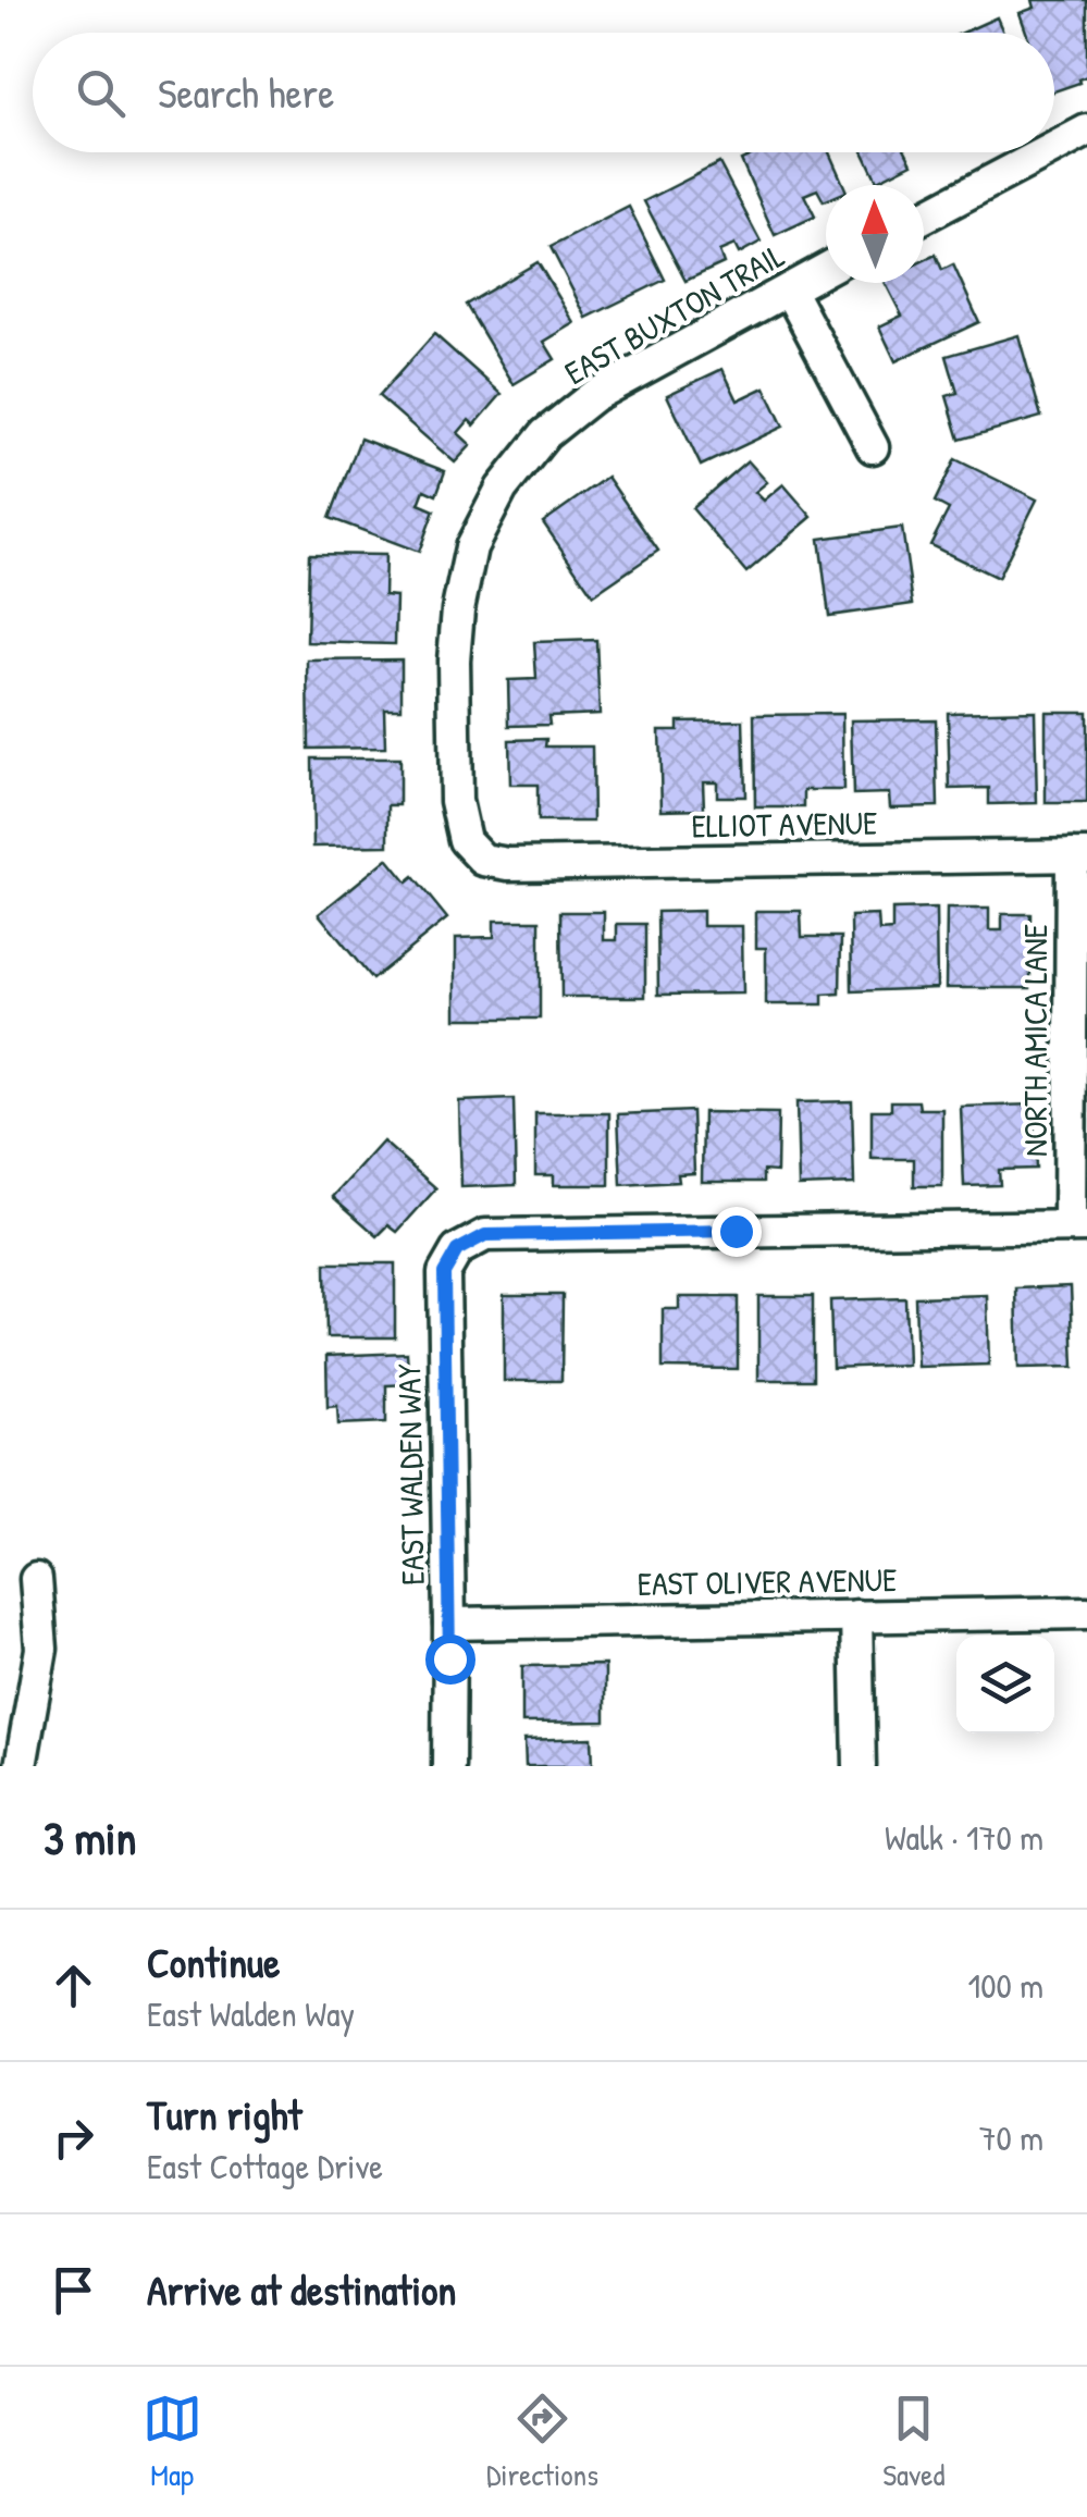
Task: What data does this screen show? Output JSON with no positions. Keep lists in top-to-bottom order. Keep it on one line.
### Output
{"streets":{"street":["EAST BUXTON TRAIL","ELLIOT AVENUE","NORTH AMICA LANE","EAST WALDEN WAY","EAST OLIVER AVENUE"]},"crossings":[["EAST BUXTON TRAIL","ELLIOT AVENUE"],["ELLIOT AVENUE","NORTH AMICA LANE"],["NORTH AMICA LANE","EAST WALDEN WAY"],["EAST WALDEN WAY","EAST OLIVER AVENUE"]],"north":"top","page":{"search":"Search here","heading":["3 min","Walk · 170 m"],"list":[["Continue","East Walden Way","100 m"],["Turn right","East Cottage Drive","70 m"],"Arrive at destination"],"nav":["Map","Directions","Saved"]}}
